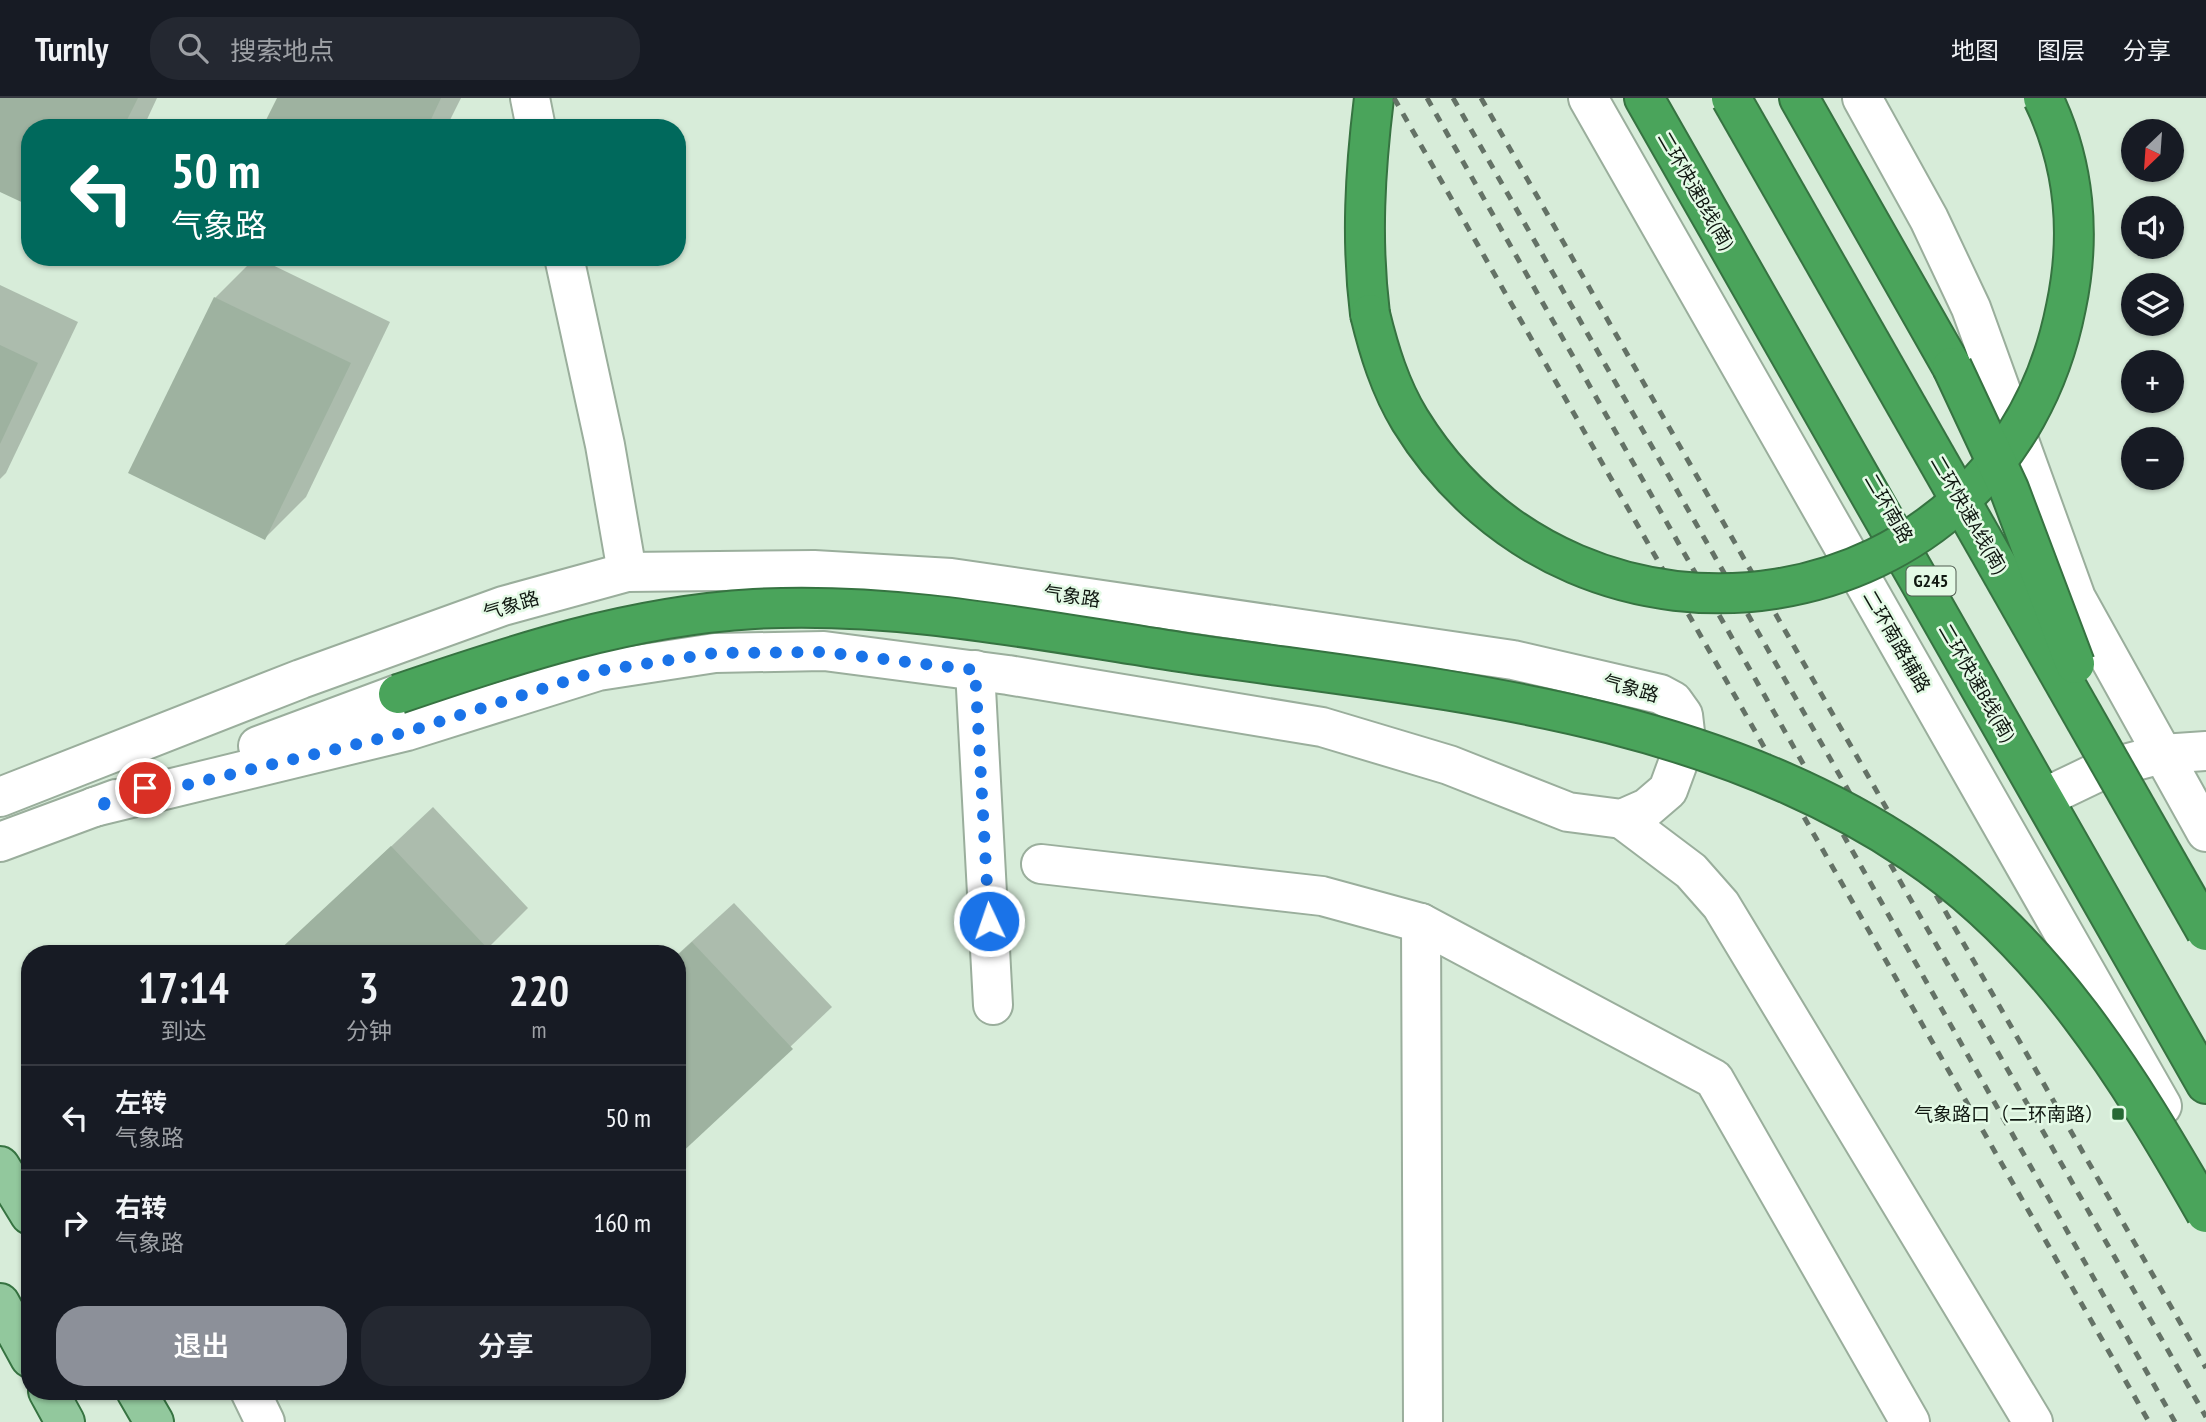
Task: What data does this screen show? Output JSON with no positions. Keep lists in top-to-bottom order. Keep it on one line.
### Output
{"streets":{"highway":["二环快速B线(南)","二环快速A线(南)"],"main road":["二环南路","G245"],"street":["气象路","二环南路辅路"]},"places":{"transit":["气象路口（二环南路）"]},"north":"bottom left","page":{"header":"Turnly","search":"搜索地点","nav":["地图","图层","分享"],"map_buttons":["+","−"],"turn":["50 m","气象路"],"eta":["17:14","到达","3","分钟","220","m"],"list":[{"name":"左转","note":"气象路","value":"50 m"},{"name":"右转","note":"气象路","value":"160 m"}],"buttons":["退出","分享"]}}
